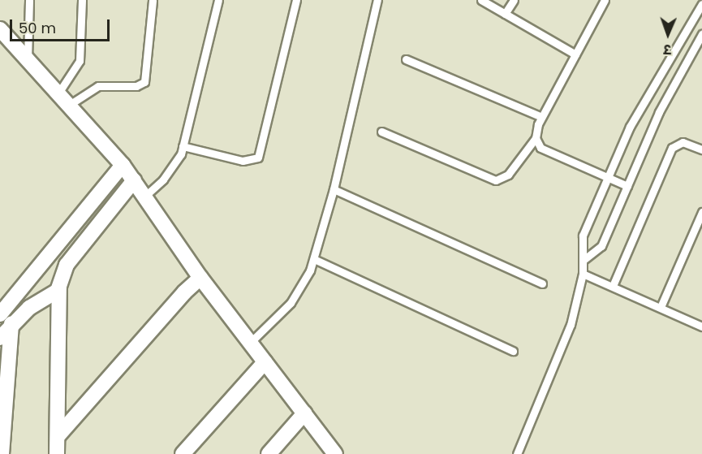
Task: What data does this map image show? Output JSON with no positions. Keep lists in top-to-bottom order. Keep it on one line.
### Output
{"scale_bar":"50 m","north":"bottom"}
